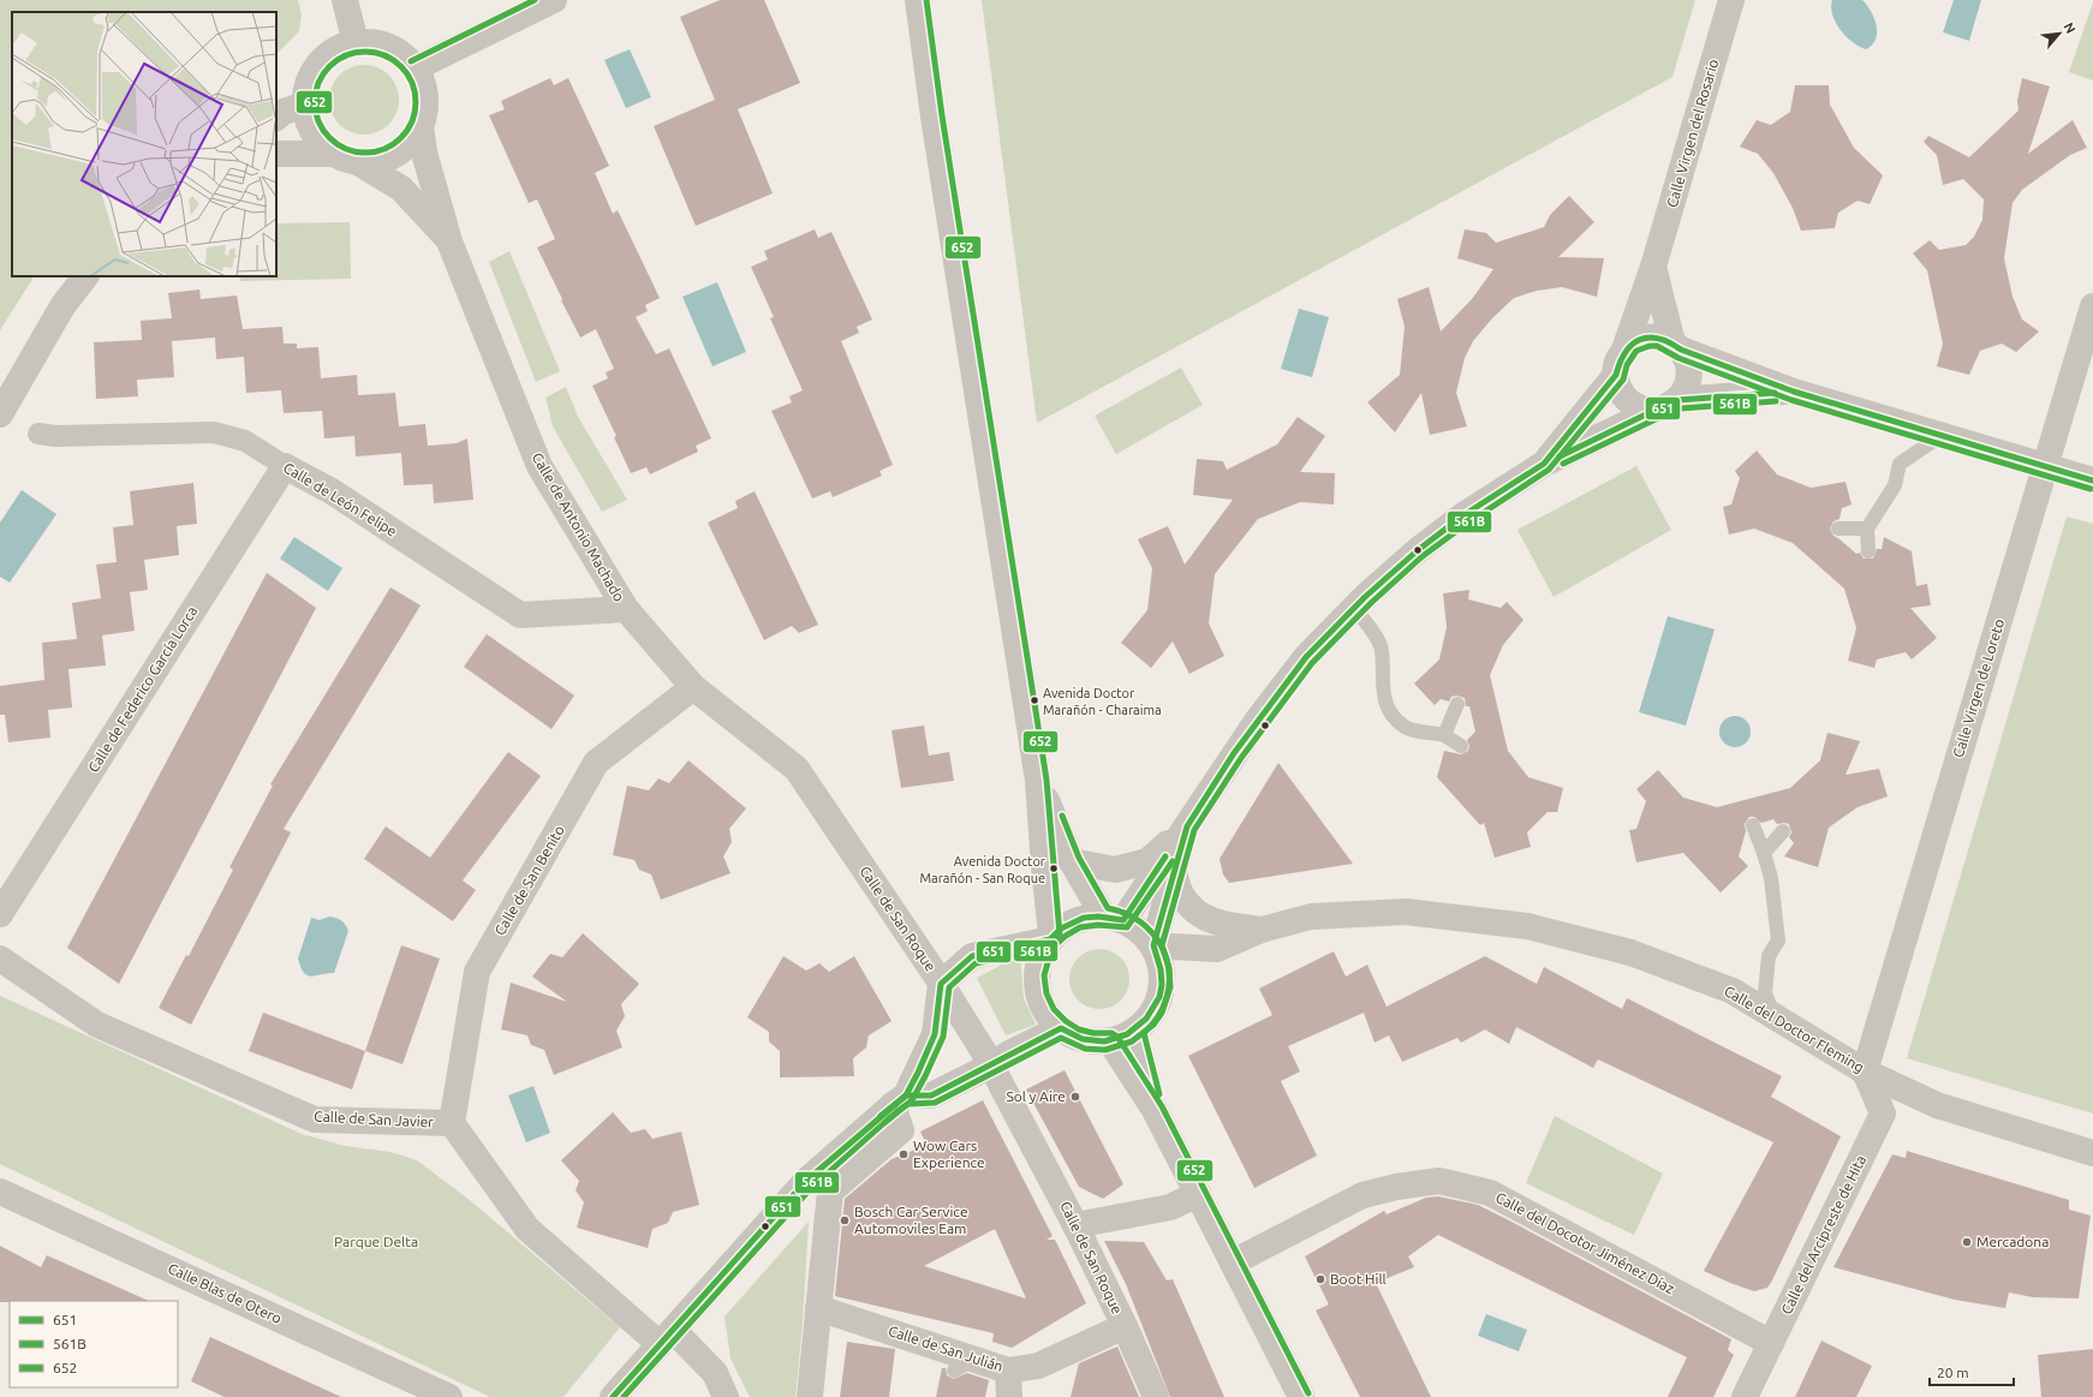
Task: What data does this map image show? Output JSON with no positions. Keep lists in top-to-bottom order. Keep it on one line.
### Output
{"streets":{"street":["Calle Virgen del Rosario","Calle de León Felipe","Calle de Antonio Machado","Calle Virgen de Loreto","Calle de Federico García Lorca","Calle de San Benito","Calle de San Roque","Calle del Doctor Fleming","Calle de San Javier","Calle del Arcipreste de Hita","Calle del Docotor Jiménez Díaz","Calle Blas de Otero","Calle de San Julián"]},"crossings":[["Calle de León Felipe","Calle de Antonio Machado"],["Calle de León Felipe","Calle de Federico García Lorca"],["Calle de Antonio Machado","Calle de San Benito"],["Calle de Antonio Machado","Calle de San Roque"],["Calle Virgen de Loreto","Calle del Doctor Fleming"],["Calle Virgen de Loreto","Calle del Arcipreste de Hita"],["Calle de San Benito","Calle de San Roque"],["Calle de San Benito","Calle de San Javier"],["Calle de San Roque","Calle de San Julián"],["Calle del Doctor Fleming","Calle del Arcipreste de Hita"],["Calle del Arcipreste de Hita","Calle del Docotor Jiménez Díaz"]],"parks":["Parque Delta"],"places":["Avenida Doctor Marañón - Charaima","Avenida Doctor Marañón - San Roque","Sol y Aire","Wow Cars Experience","Bosch Car Service Automoviles Eam","Mercadona","Boot Hill"],"lines":["transit line 652","transit line 651","transit line 561B"],"legend":["651","561B","652"],"scale_bar":"20 m","north":"top right"}
